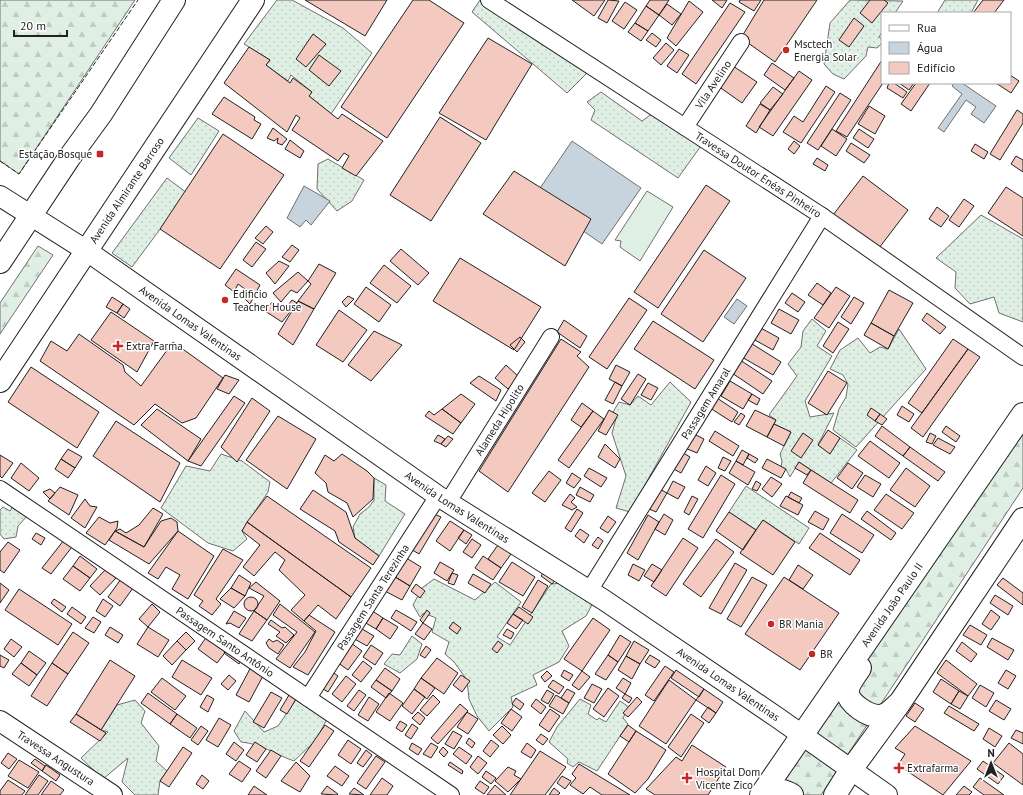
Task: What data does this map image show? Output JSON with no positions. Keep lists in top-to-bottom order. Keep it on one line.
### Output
{"streets":{"main road":["Avenida Almirante Barroso","Avenida João Paulo II"],"street":["Vila Avelino","Travessa Doutor Enéas Pinheiro","Avenida Lomas Valentinas","Passagem Amaral","Alameda Hipolito","Passagem Santa Terezinha","Passagem Santo Antônio","Travessa Angustura"]},"crossings":[["Vila Avelino","Travessa Doutor Enéas Pinheiro"],["Travessa Doutor Enéas Pinheiro","Passagem Amaral"],["Avenida Almirante Barroso","Avenida Lomas Valentinas"],["Avenida Lomas Valentinas","Passagem Amaral"],["Avenida Lomas Valentinas","Alameda Hipolito"],["Avenida Lomas Valentinas","Passagem Santa Terezinha"],["Avenida Lomas Valentinas","Avenida João Paulo II"],["Alameda Hipolito","Passagem Santa Terezinha"],["Passagem Santa Terezinha","Passagem Santo Antônio"]],"places":{"other":["Msctech Energia Solar","Edificio Teacher House","BR Mania","BR"],"transit":["Estação Bosque"],"health":["Extra Farma","Extrafarma","Hospital Dom Vicente Zico"]},"legend":["Rua","Água","Edifício"],"scale_bar":"20 m","north":"top"}
